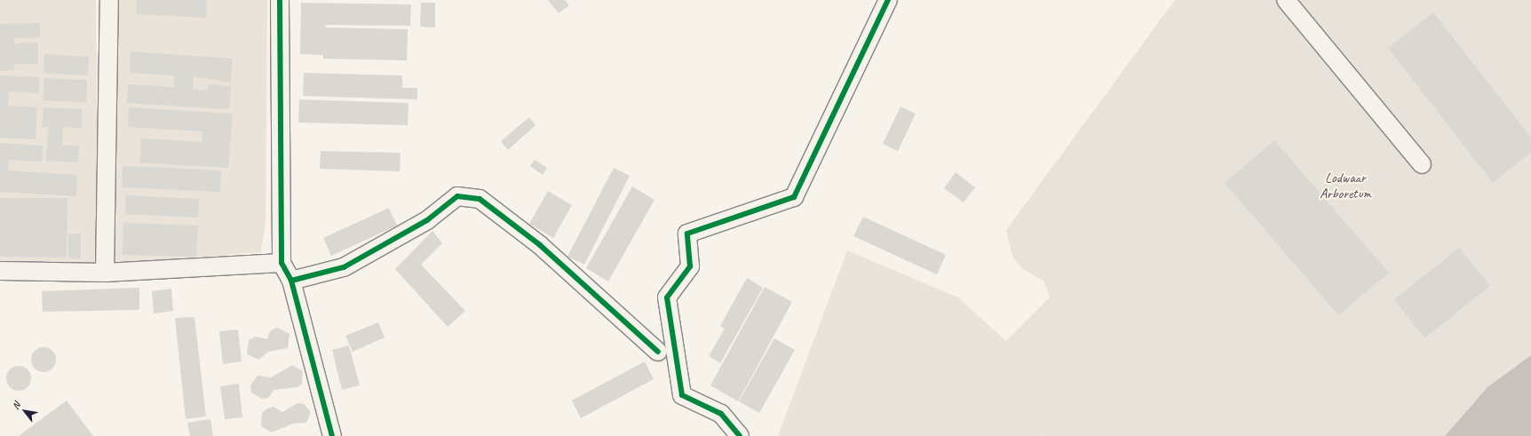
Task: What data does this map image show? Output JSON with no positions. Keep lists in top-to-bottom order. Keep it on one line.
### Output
{"parks":["Lodwaar Arboretum"],"north":"top left"}
